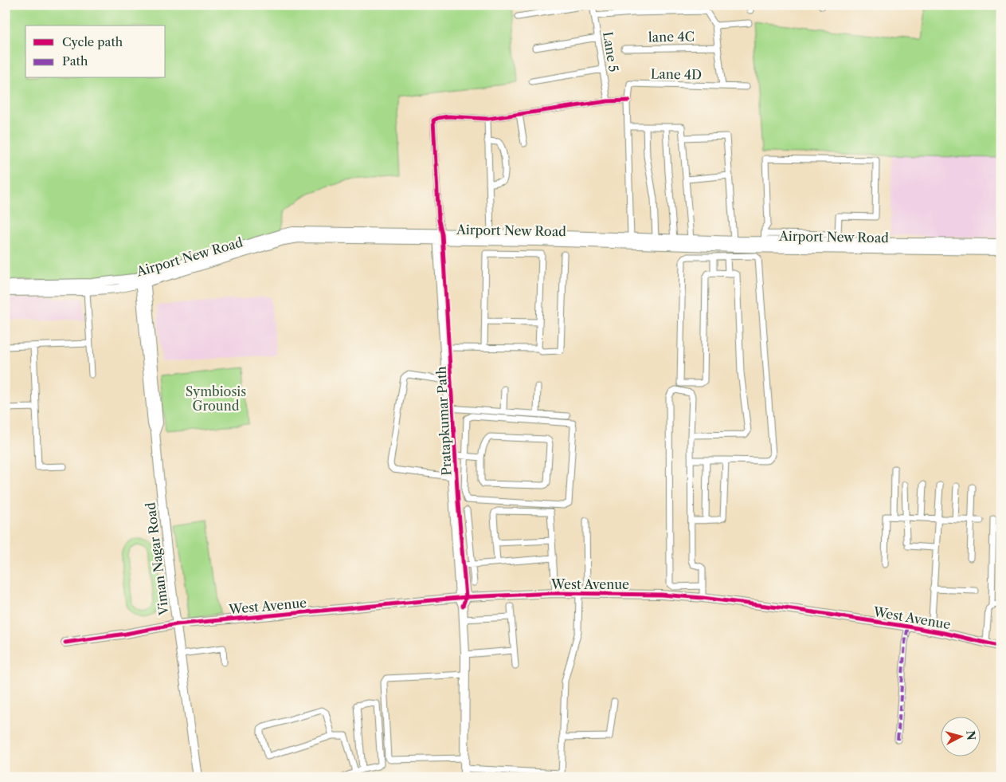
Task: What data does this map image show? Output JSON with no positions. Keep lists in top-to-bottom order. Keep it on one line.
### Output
{"streets":{"street":["lane 4C","Lane 5","Lane 4D","Airport New Road","Pratapkumar Path","Viman Nagar Road","West Avenue"]},"crossings":[["Airport New Road","Pratapkumar Path"],["Airport New Road","Viman Nagar Road"],["Pratapkumar Path","West Avenue"],["Viman Nagar Road","West Avenue"]],"parks":["Symbiosis Ground"],"legend":["Cycle path","Path"],"north":"right"}
